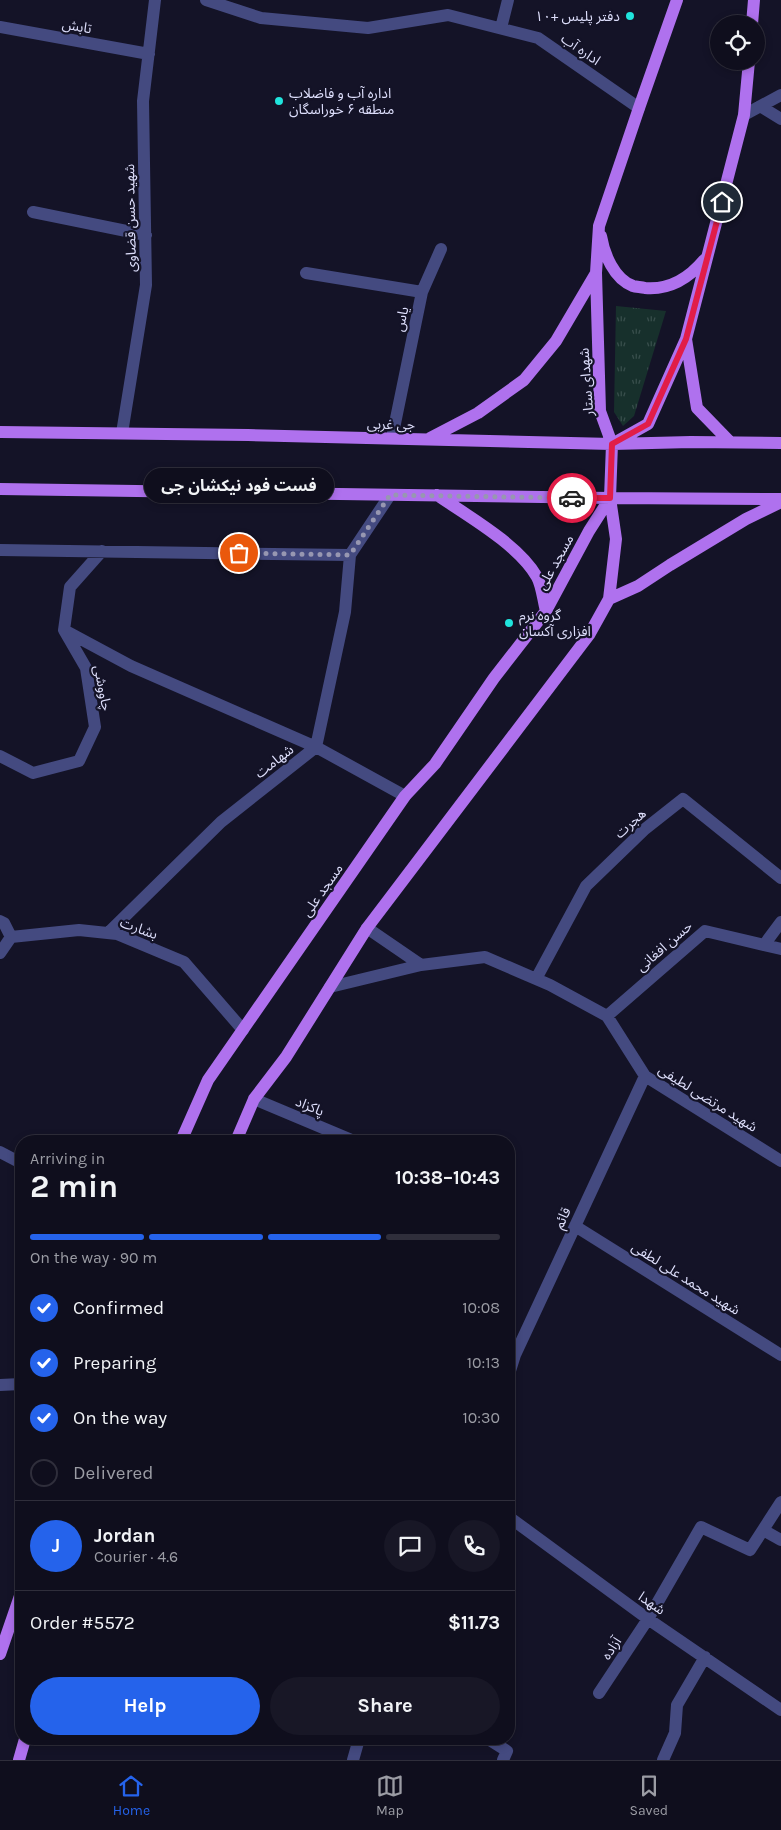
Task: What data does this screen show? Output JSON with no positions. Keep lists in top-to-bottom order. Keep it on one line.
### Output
{"streets":{"main road":["شهدای ستار","جی غربی","مسجد علی"],"street":["تابش","اداره آب","شهید حسن قضاوی","یاس","چاووشی","شهامت","هجرت","بشارت","حسن افغانی","شهید مرتضی لطیفی","پاکزاد","قائم","شهید محمد علی لطفی","شهدا","آزاده"]},"crossings":[["تابش","شهید حسن قضاوی"],["اداره آب","شهدای ستار"],["شهید حسن قضاوی","جی غربی"],["یاس","جی غربی"],["شهدای ستار","جی غربی"],["مسجد علی","بشارت"],["شهامت","بشارت"],["حسن افغانی","شهید مرتضی لطیفی"],["شهید مرتضی لطیفی","قائم"],["قائم","شهید محمد علی لطفی"],["شهدا","آزاده"]],"places":["دفتر پلیس +۱۰","اداره آب و فاضلاب منطقه ۶ خوراسگان","فست فود نیکشان جی","گروه نرم افزاری آکسان"],"page":{"bubble":"فست فود نیکشان جی","heading":["2 min","Arriving in","10:38–10:43"],"panel":["Jordan","Courier · 4.6","Order #5572","$11.73"],"bar":"On the way · 90 m","list":[["Confirmed","10:08"],["Preparing","10:13"],["On the way","10:30"],"Delivered"],"round":"J","buttons":["Help","Share"],"tabs":["Home","Map","Saved"]}}
